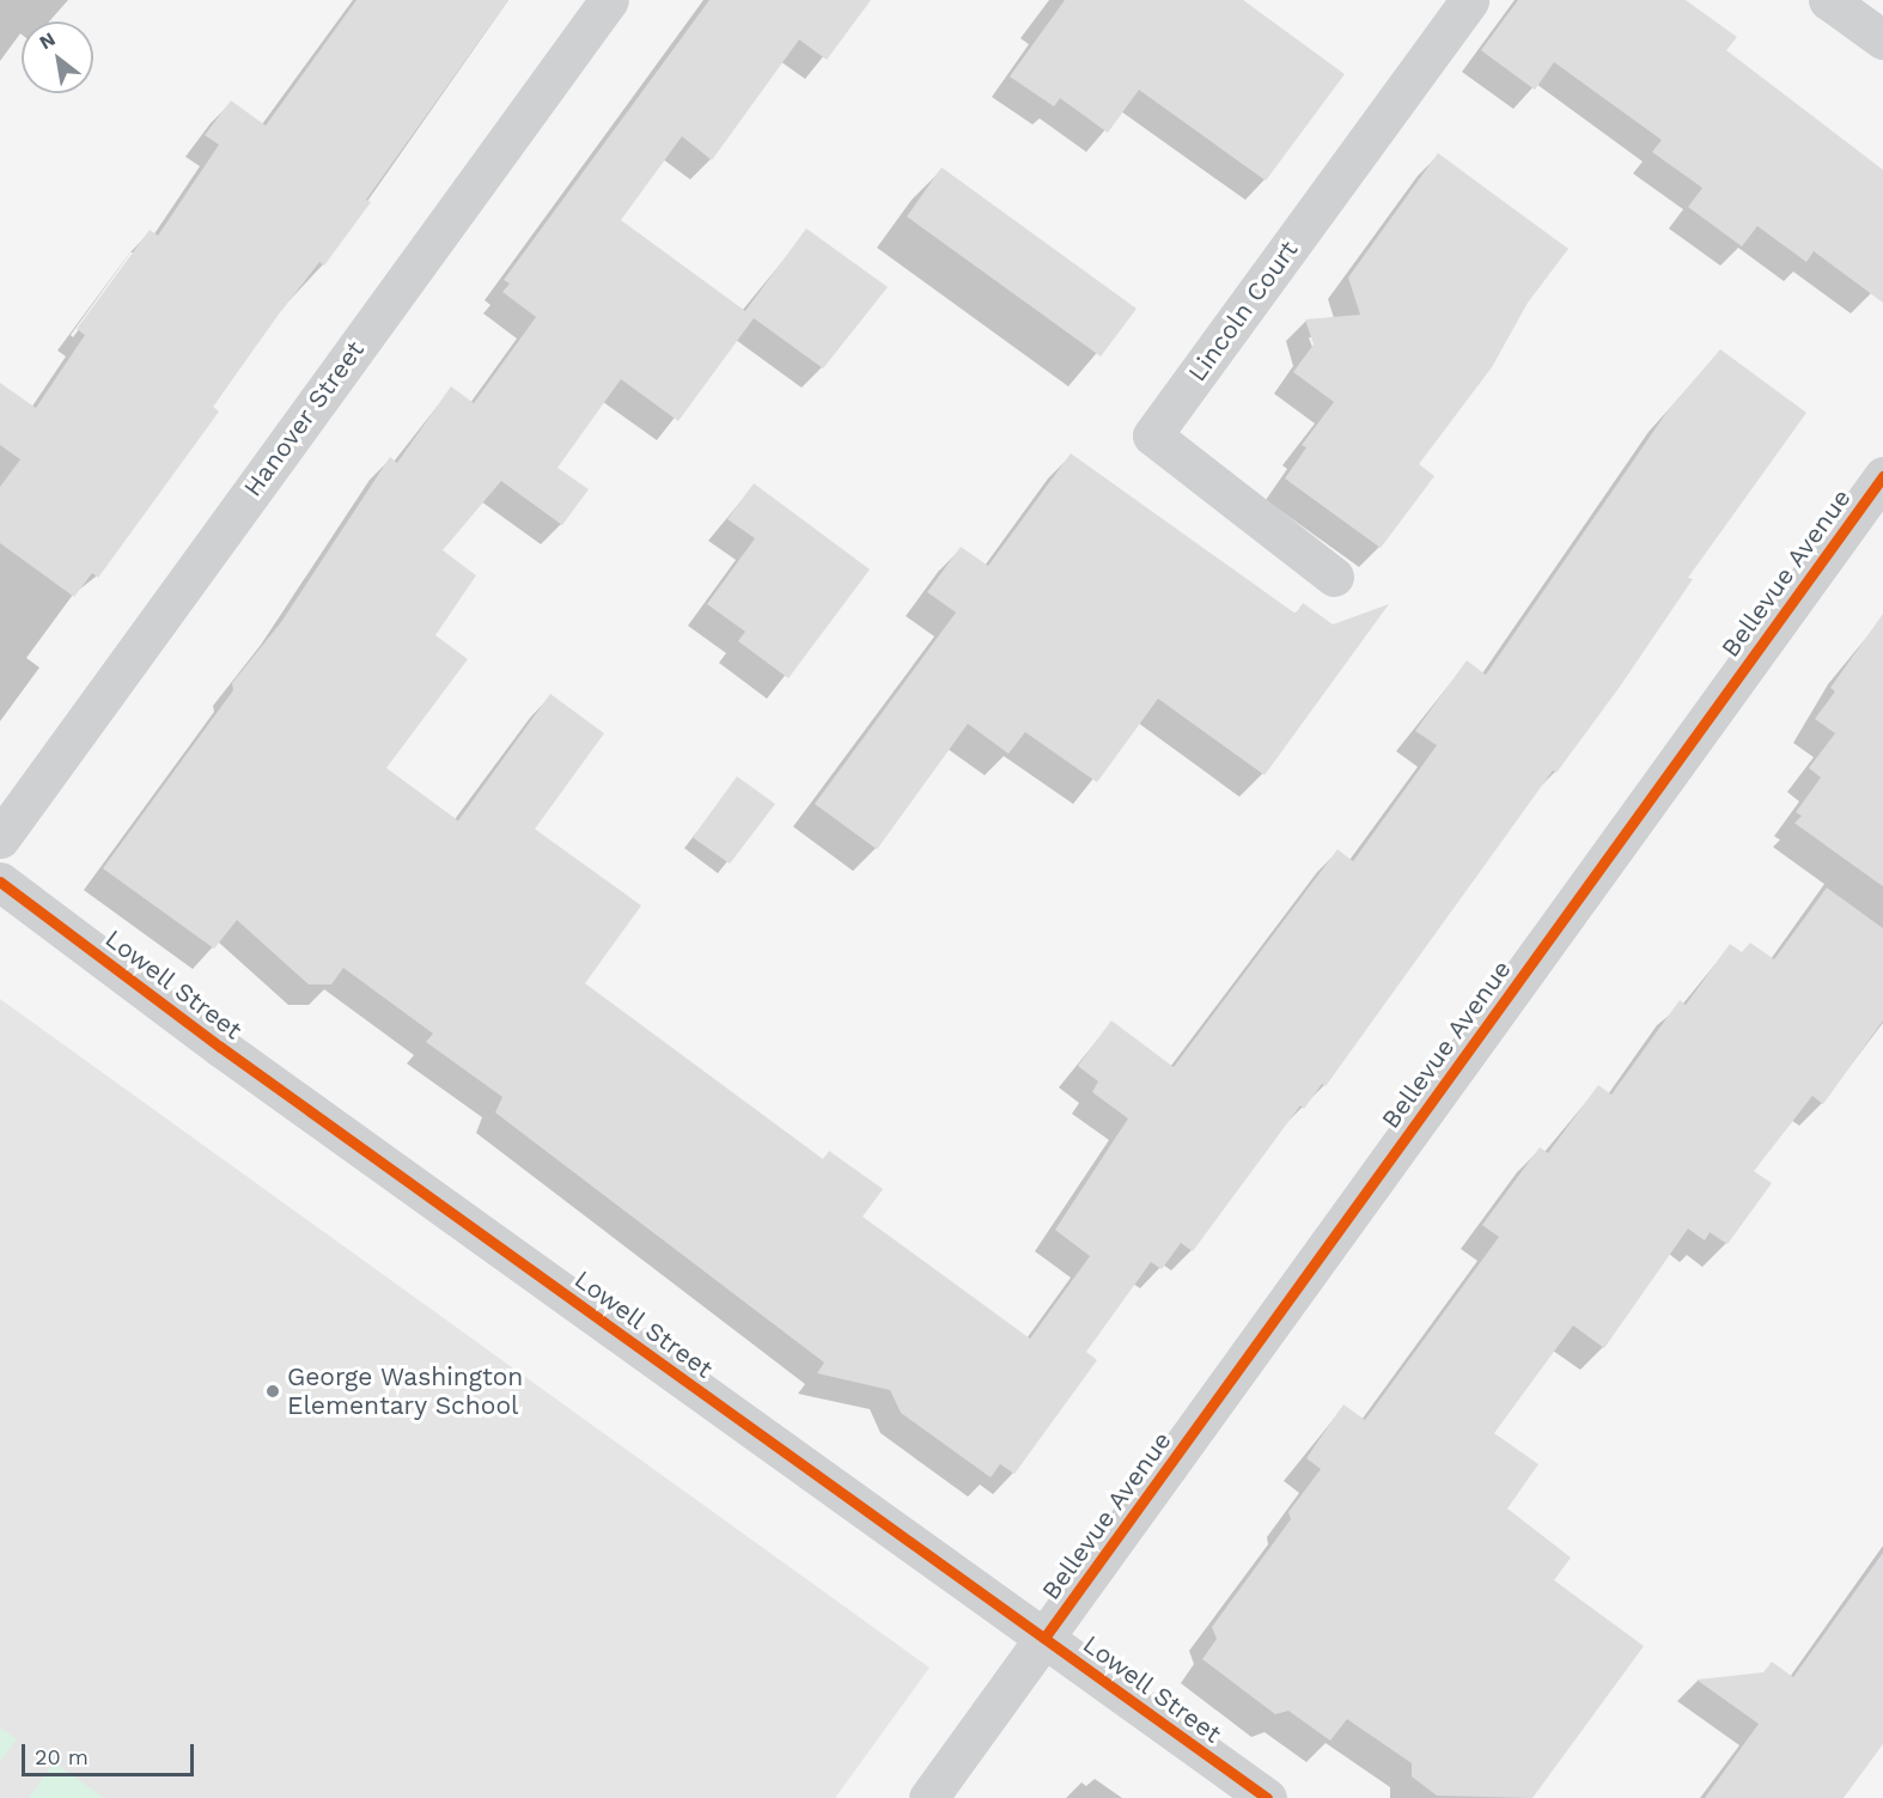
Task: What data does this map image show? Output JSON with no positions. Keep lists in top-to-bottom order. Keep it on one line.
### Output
{"streets":{"street":["Lincoln Court","Hanover Street","Bellevue Avenue","Lowell Street"]},"crossings":[["Bellevue Avenue","Lowell Street"]],"places":["George Washington Elementary School"],"scale_bar":"20 m","north":"top left"}
